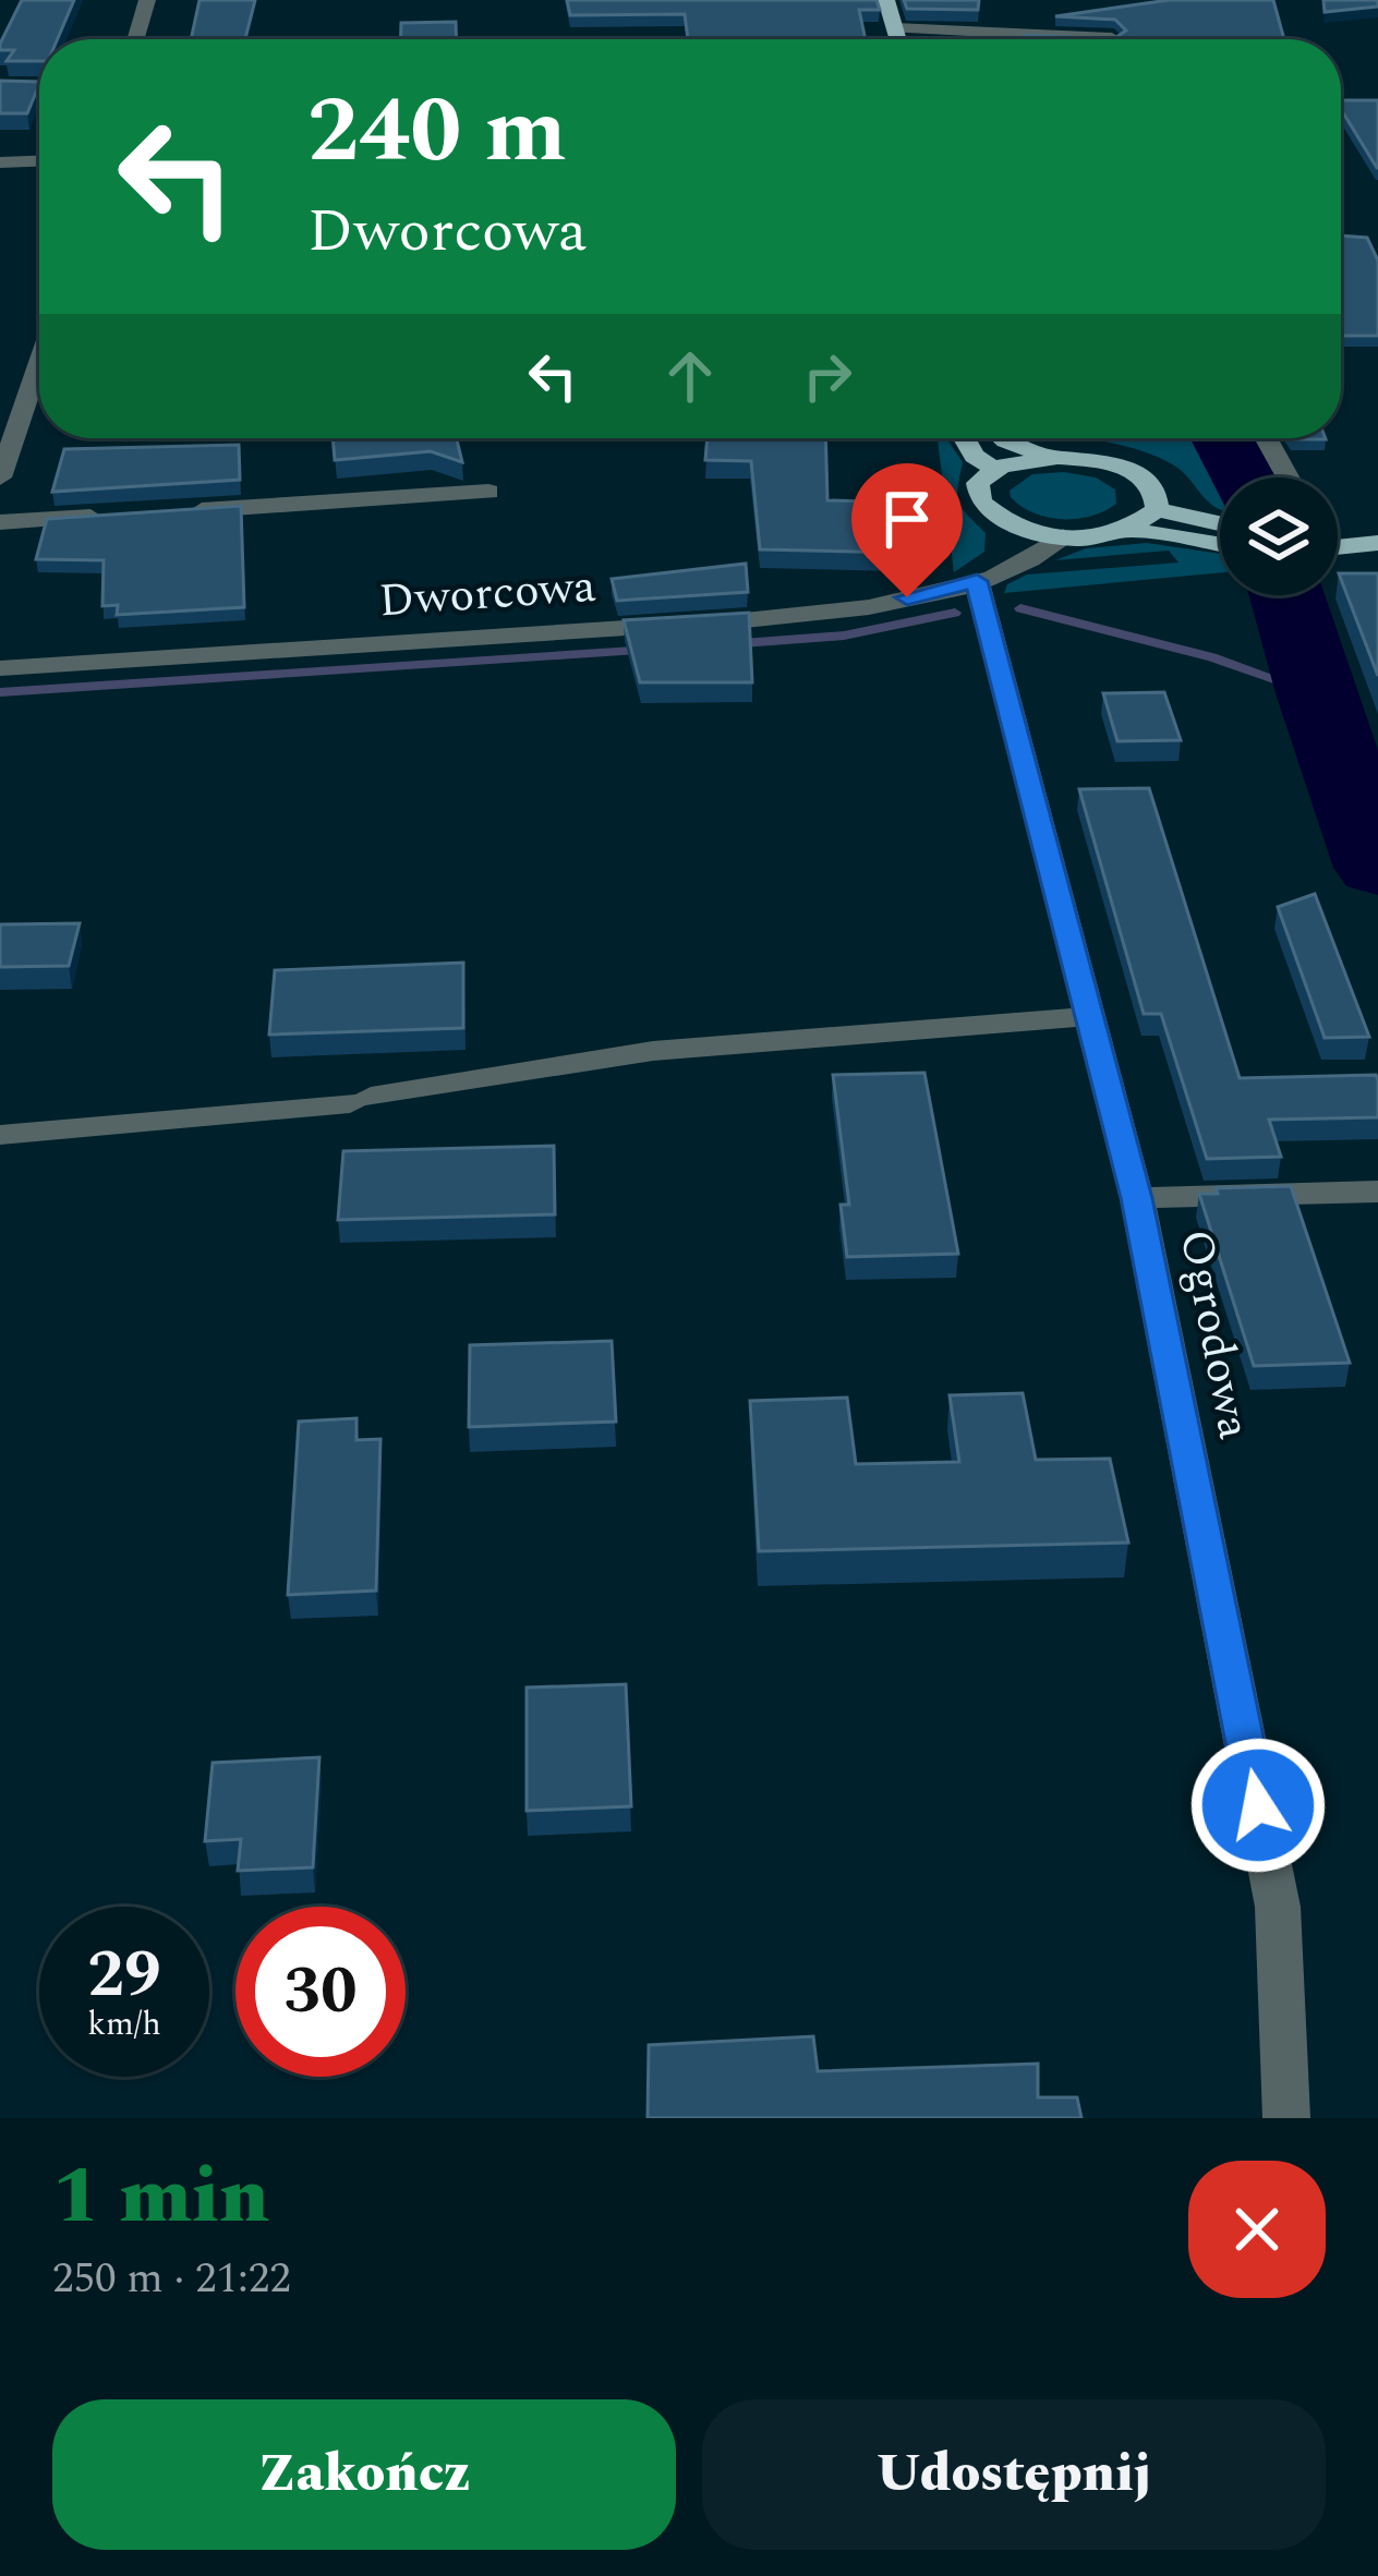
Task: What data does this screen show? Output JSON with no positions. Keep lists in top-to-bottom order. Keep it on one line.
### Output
{"streets":{"street":["Dworcowa","Ogrodowa"]},"crossings":[["Dworcowa","Ogrodowa"]],"page":{"turn":["240 m","Dworcowa"],"speed":"29 km/h","limit":"30","heading":["1 min","250 m · 21:22"],"buttons":["Zakończ","Udostępnij"]}}
